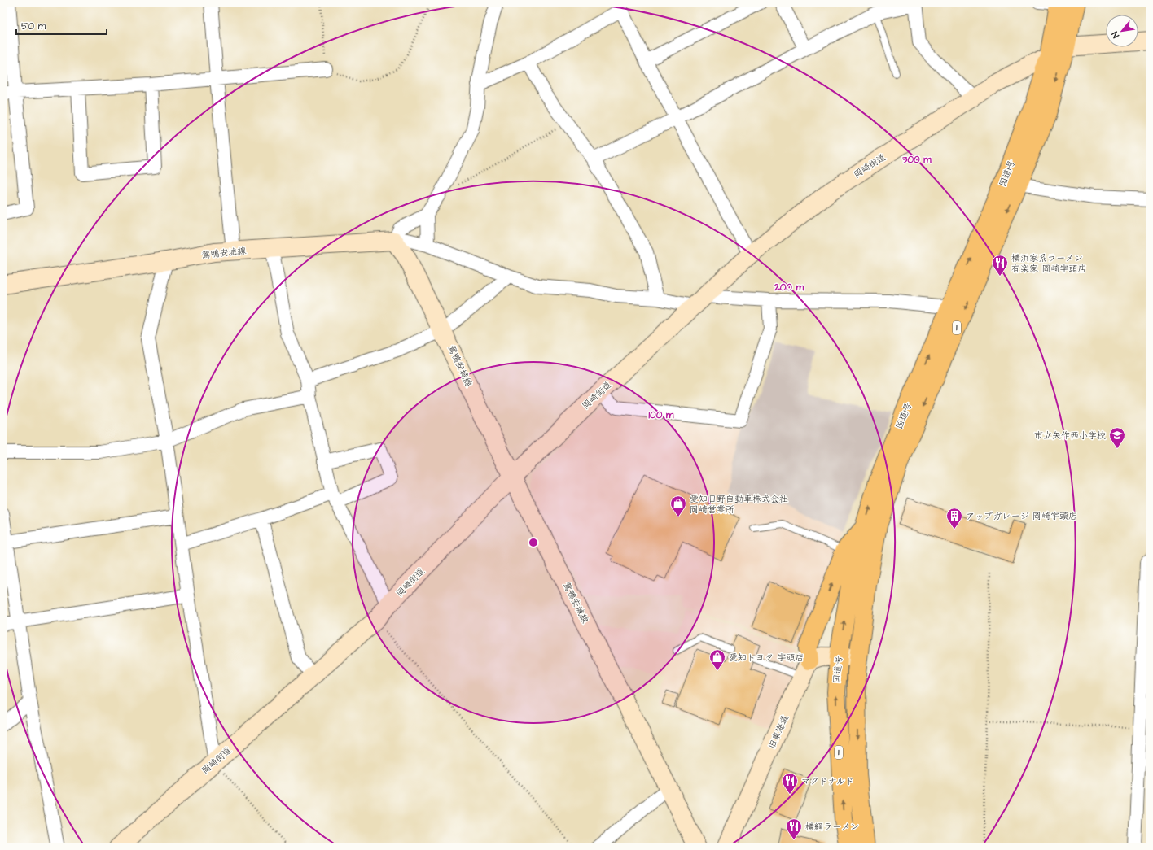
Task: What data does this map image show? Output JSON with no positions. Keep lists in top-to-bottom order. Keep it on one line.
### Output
{"streets":{"highway":["国道1号","1"],"street":["岡崎街道","鴛鴨安城線","旧東海道"]},"crossings":[["岡崎街道","国道1号"],["岡崎街道","鴛鴨安城線"]],"places":{"restaurant":["横浜家系ラーメン 有楽家 岡崎宇頭店","マクドナルド","横綱ラーメン"],"school or university":["市立矢作西小学校"],"shop":["愛知日野自動車株式会社 岡崎営業所","愛知トヨタ 宇頭店"],"building":["アップガレージ 岡崎宇頭店"]},"scale_bar":"50 m","north":"bottom left","rings":["300 m","200 m","100 m"]}
